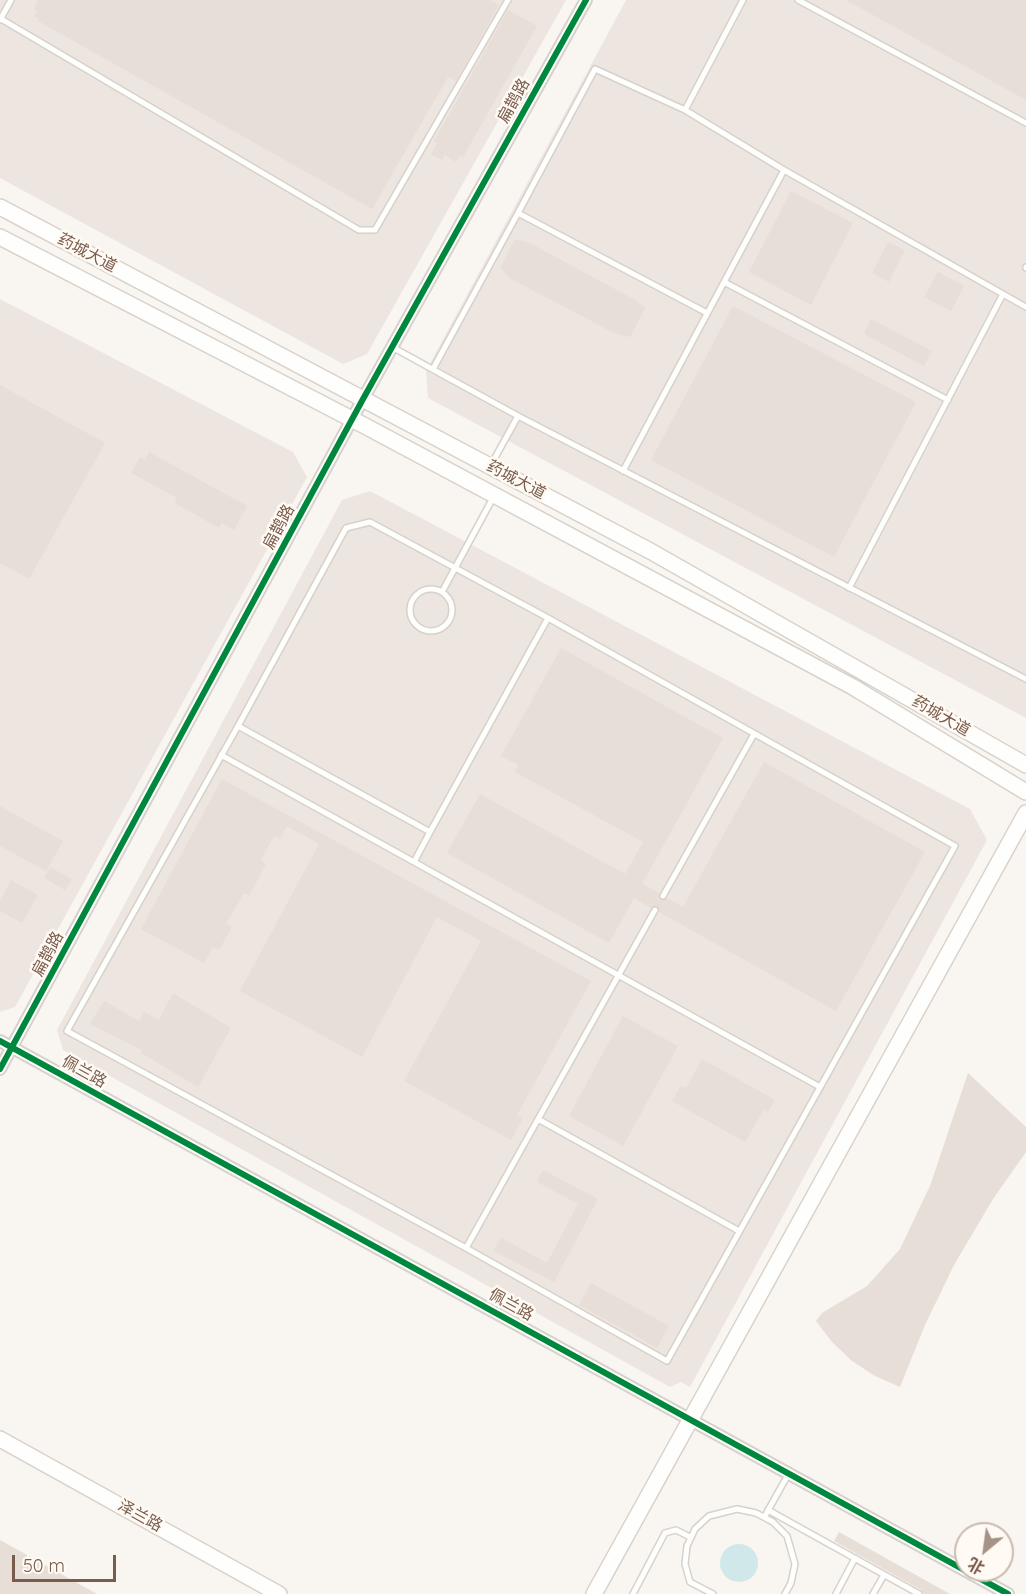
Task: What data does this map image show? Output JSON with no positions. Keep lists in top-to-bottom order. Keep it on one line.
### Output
{"streets":{"main road":["药城大道","泽兰路"],"street":["扁鹊路","佩兰路"]},"crossings":[["扁鹊路","药城大道"],["扁鹊路","佩兰路"]],"scale_bar":"50 m","north":"bottom left"}
